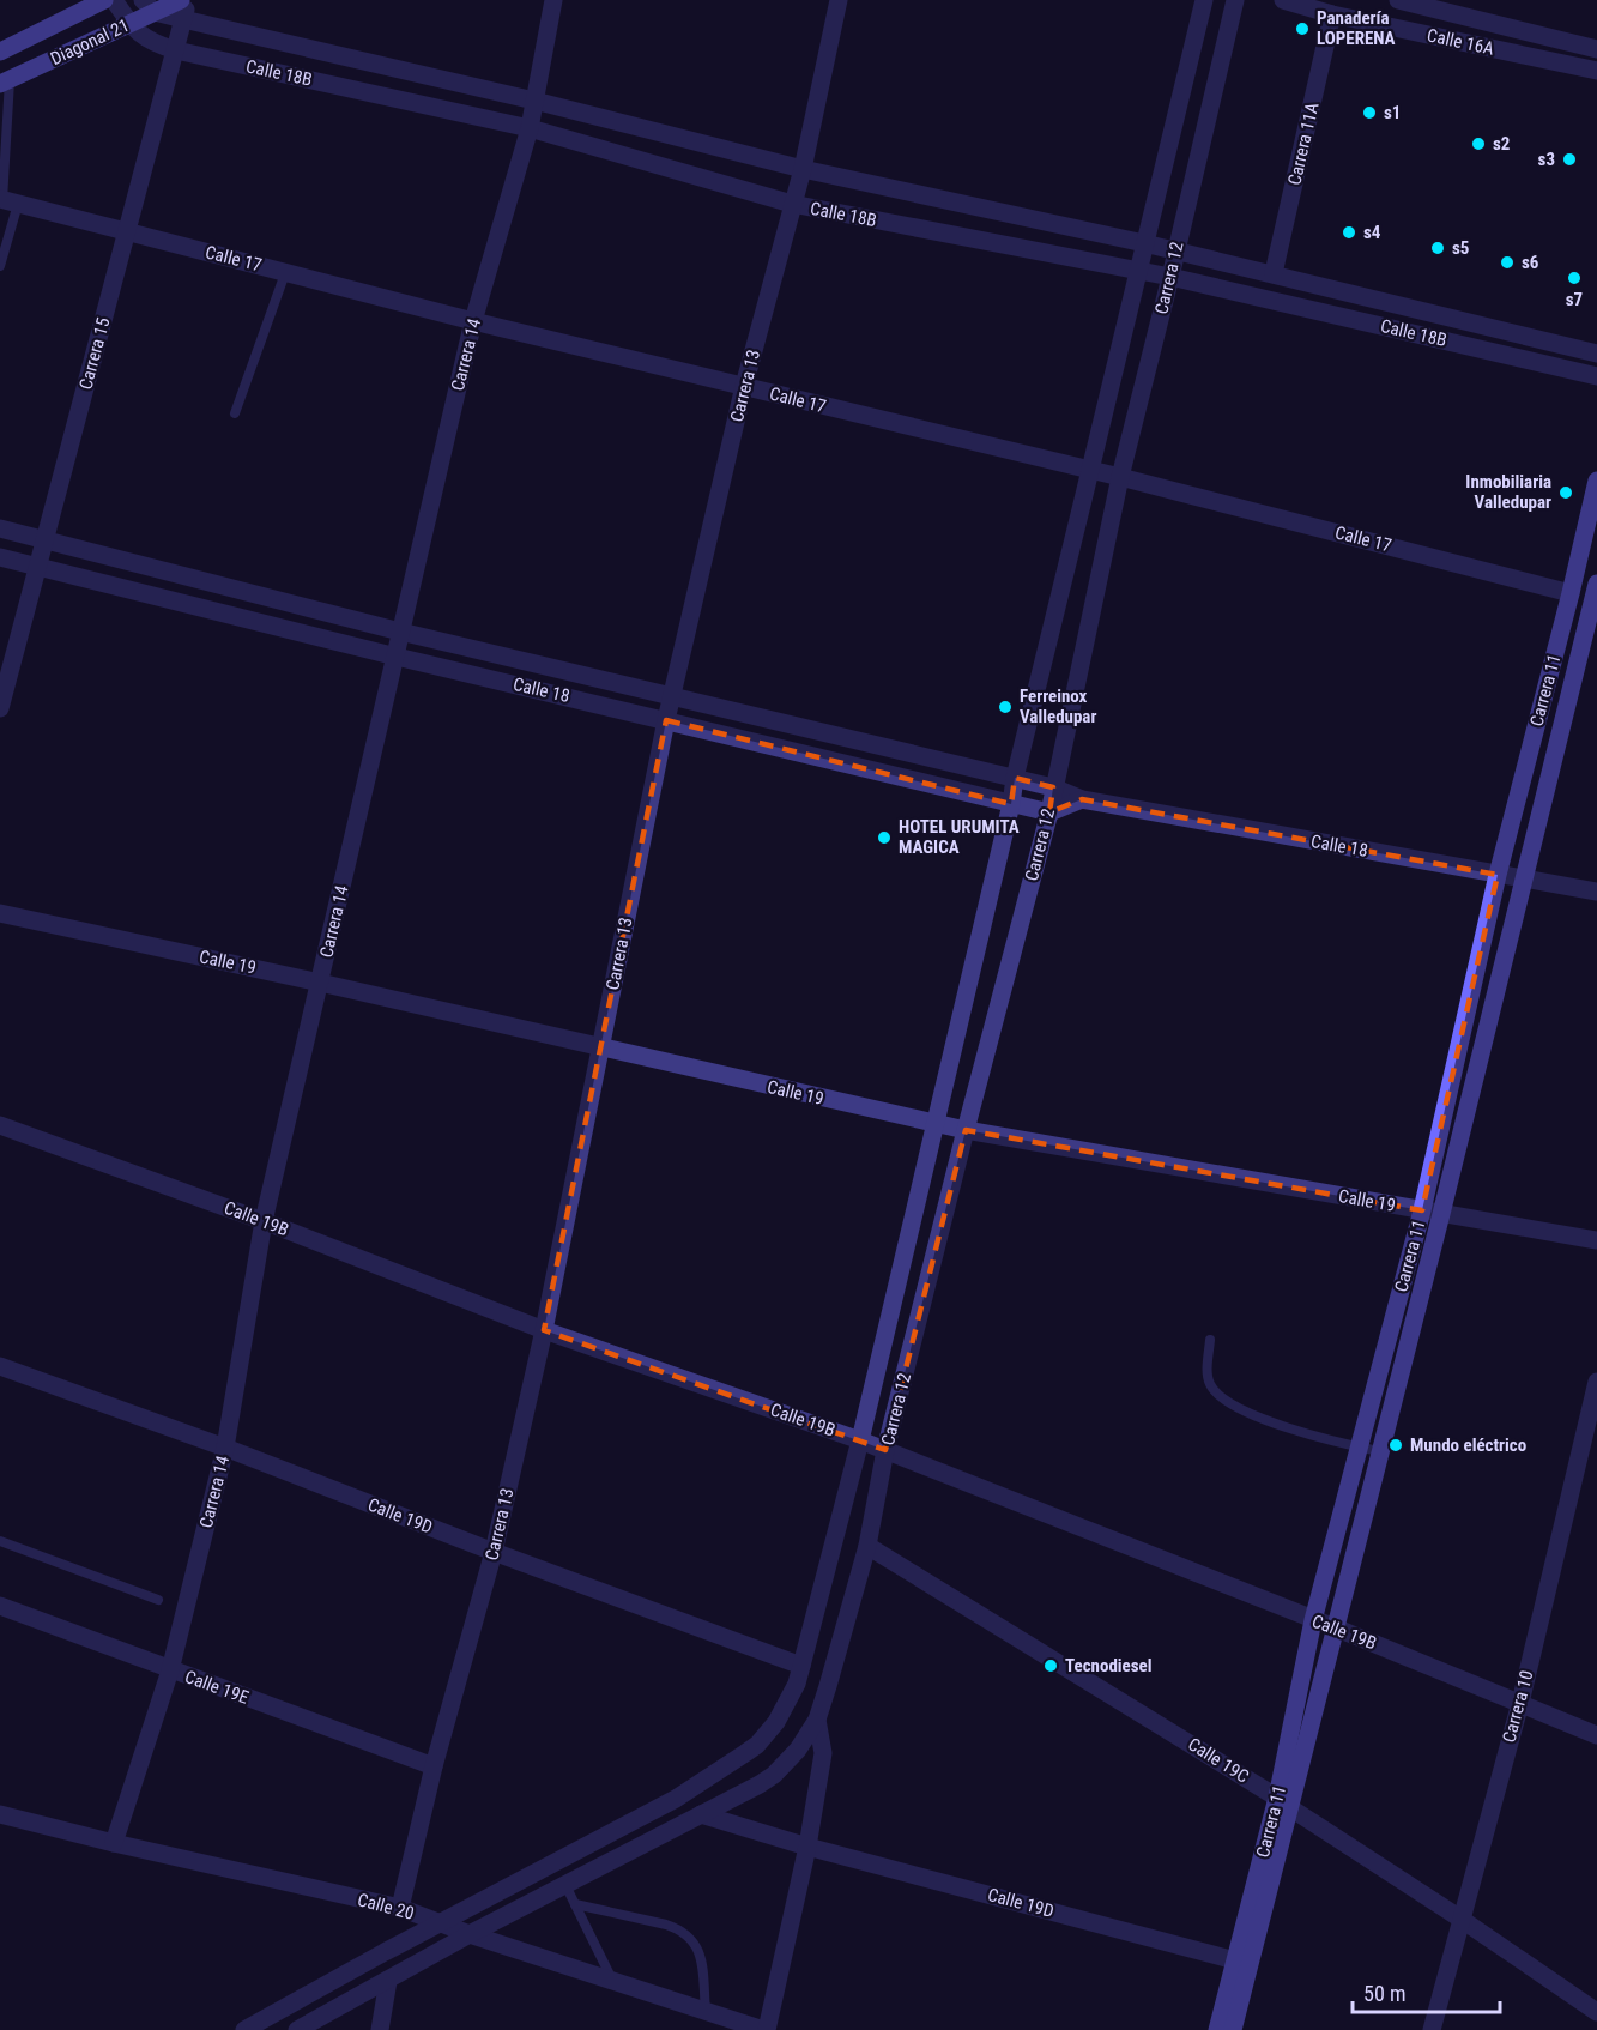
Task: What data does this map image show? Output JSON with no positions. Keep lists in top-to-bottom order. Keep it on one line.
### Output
{"streets":{"main road":["Diagonal 21","Carrera 11"],"street":["Calle 16A","Calle 18B","Carrera 11A","Calle 17","Carrera 12","Carrera 15","Carrera 14","Carrera 13","Calle 18","Calle 19","Calle 19B","Calle 19D","Calle 19E","Carrera 10","Calle 19C","Calle 20"]},"crossings":[["Diagonal 21","Calle 18B"],["Calle 16A","Carrera 11A"],["Calle 18B","Carrera 11A"],["Calle 18B","Carrera 12"],["Calle 18B","Carrera 15"],["Calle 18B","Carrera 14"],["Calle 18B","Carrera 13"],["Calle 17","Carrera 12"],["Calle 17","Carrera 15"],["Calle 17","Carrera 14"],["Calle 17","Carrera 13"],["Calle 17","Carrera 11"],["Carrera 12","Calle 18"],["Carrera 12","Calle 19"],["Carrera 12","Calle 19B"],["Carrera 12","Calle 19D"],["Carrera 12","Calle 19C"],["Carrera 12","Calle 20"],["Carrera 15","Calle 18"],["Carrera 14","Calle 18"],["Carrera 14","Calle 19"],["Carrera 14","Calle 19B"],["Carrera 14","Calle 19D"],["Carrera 14","Calle 19E"],["Carrera 14","Calle 20"],["Carrera 13","Calle 18"],["Carrera 13","Calle 19"],["Carrera 13","Calle 19B"],["Carrera 13","Calle 19D"],["Carrera 13","Calle 19E"],["Carrera 13","Calle 20"],["Calle 18","Carrera 11"],["Carrera 11","Calle 19"],["Carrera 11","Calle 19B"],["Carrera 11","Calle 19D"],["Carrera 11","Calle 19C"],["Calle 19B","Carrera 10"],["Carrera 10","Calle 19C"]],"places":["Panadería LOPERENA","s1","s2","s3","s4","s5","s6","s7","Inmobiliaria Valledupar","Ferreinox Valledupar","HOTEL URUMITA MAGICA","Mundo eléctrico","Tecnodiesel"],"scale_bar":"50 m"}
